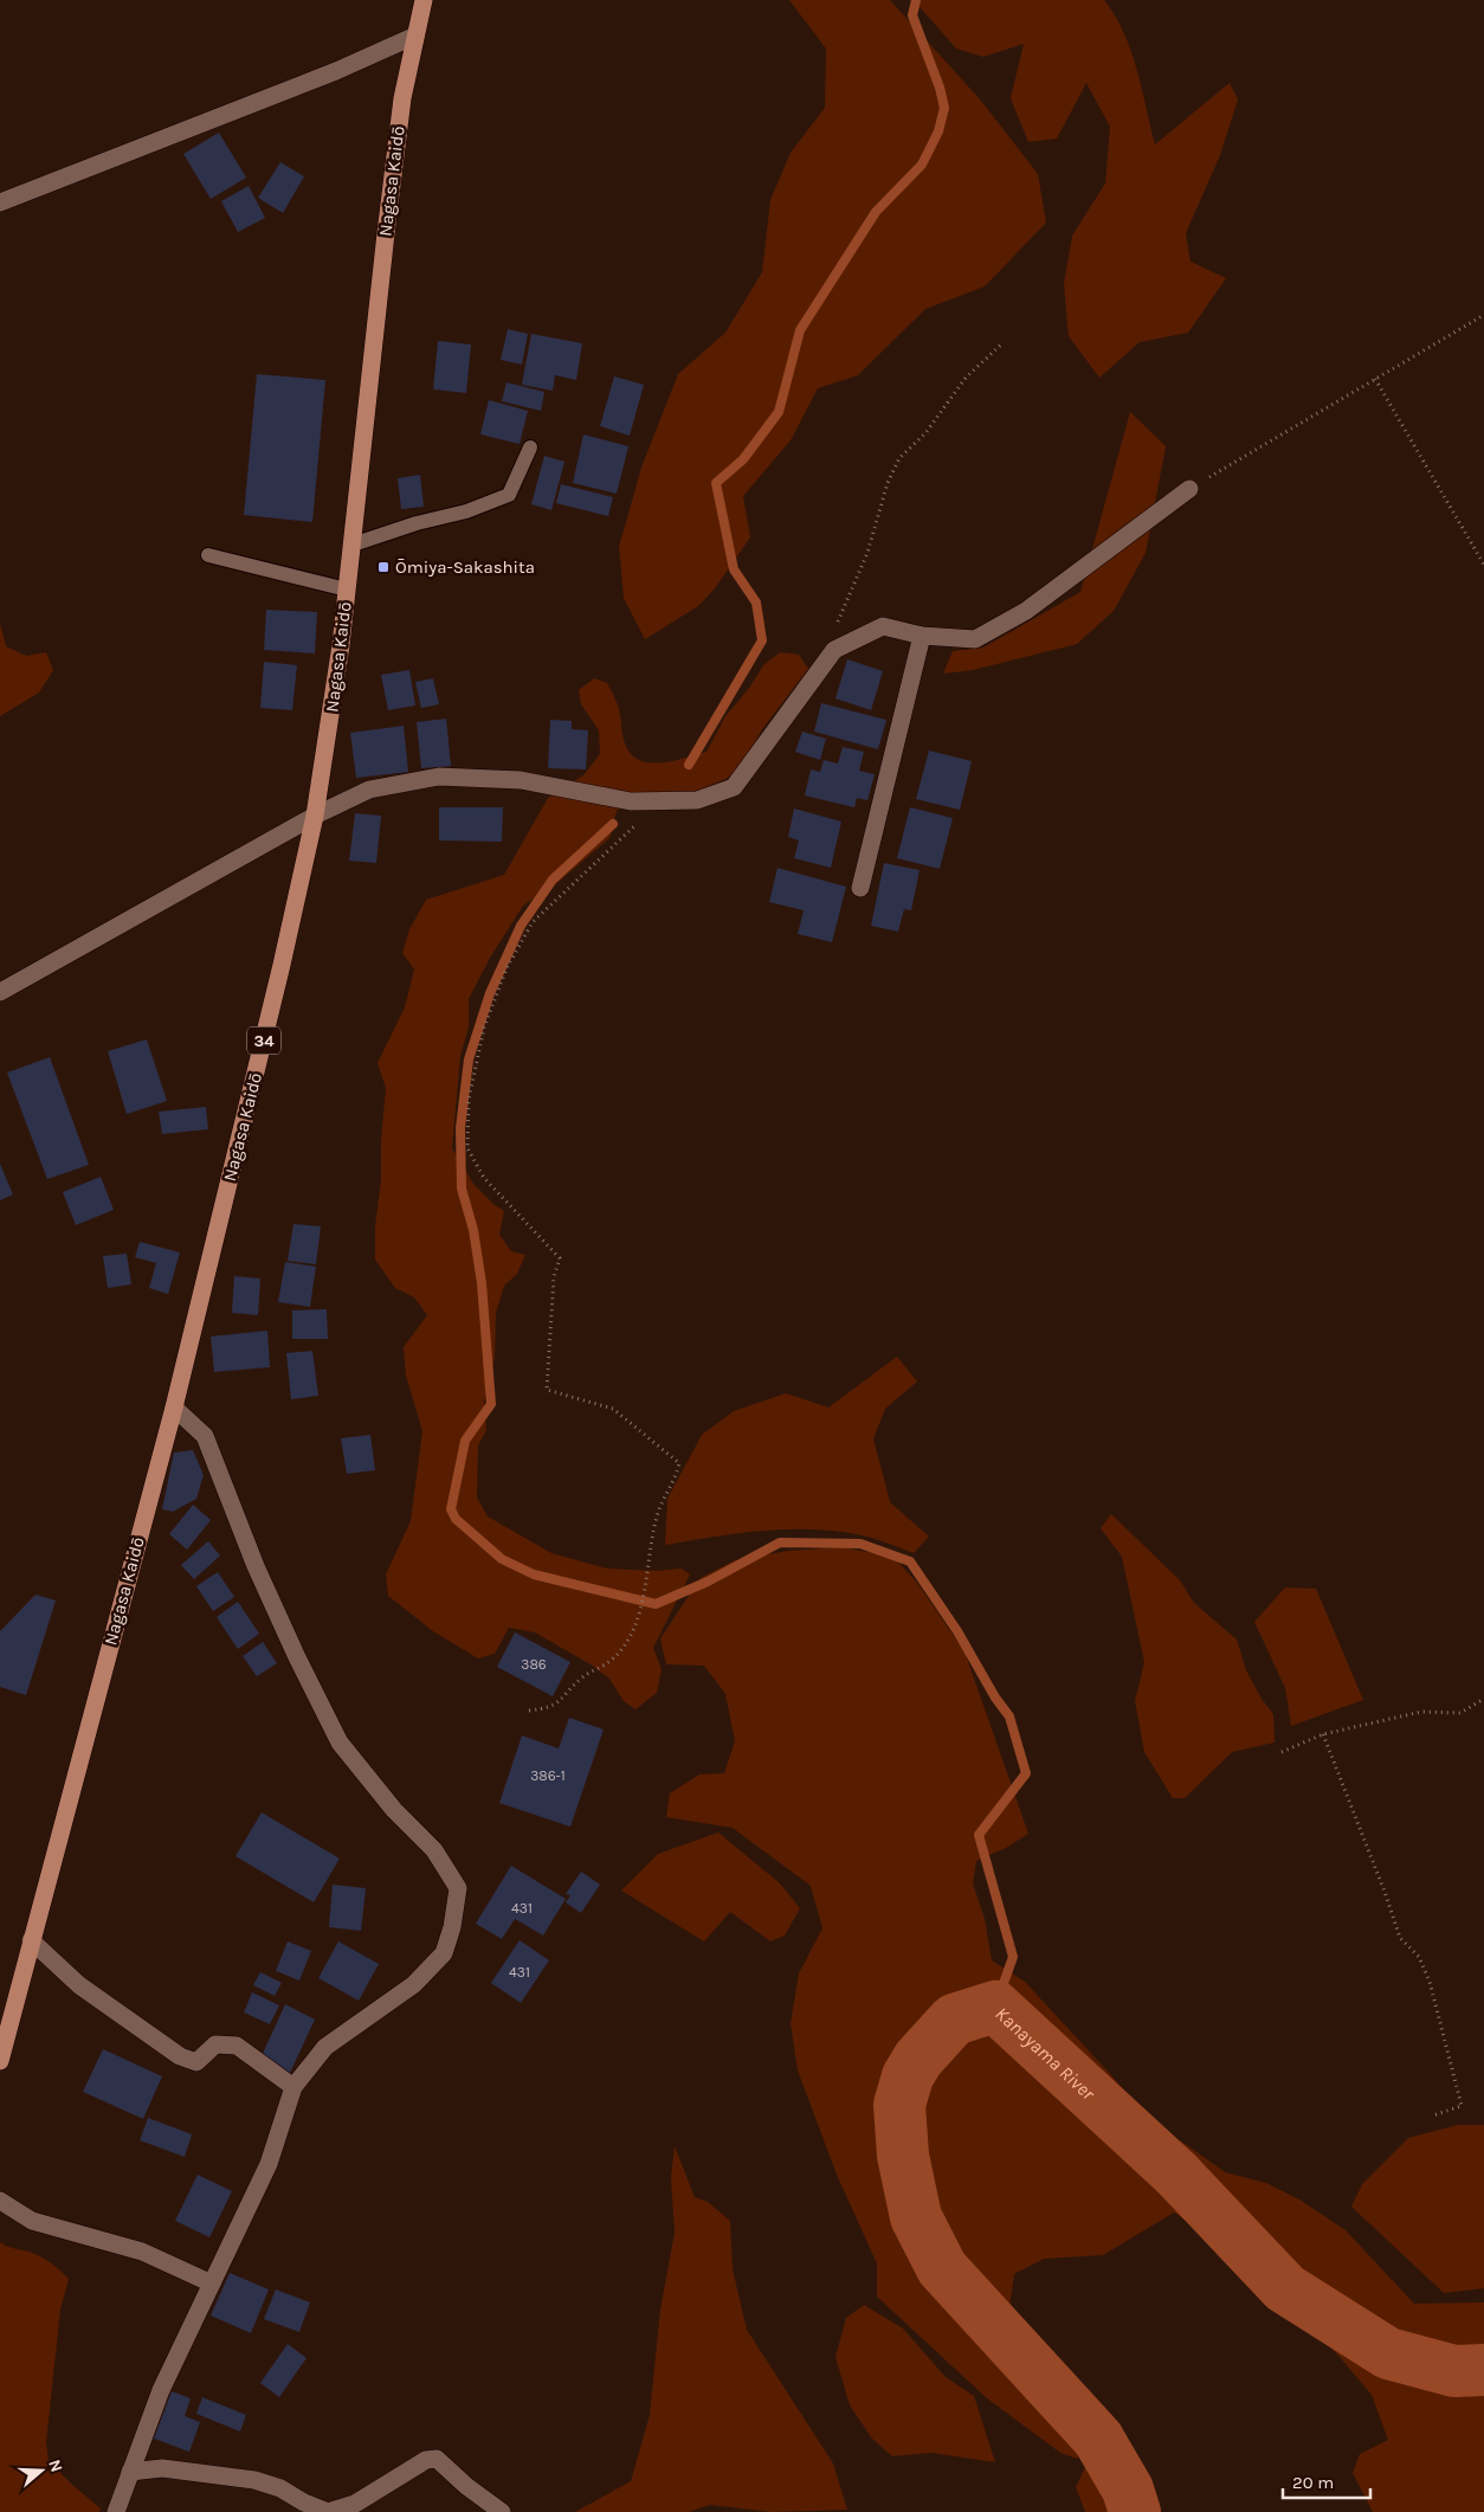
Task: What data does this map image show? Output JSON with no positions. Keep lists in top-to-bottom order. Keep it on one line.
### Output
{"streets":{"main road":["Nagasa Kaidō","34"]},"water":["Kanayama River"],"places":{"transit":["Ōmiya-Sakashita"]},"house_numbers":["386","386-1","431","431"],"scale_bar":"20 m","north":"right"}
